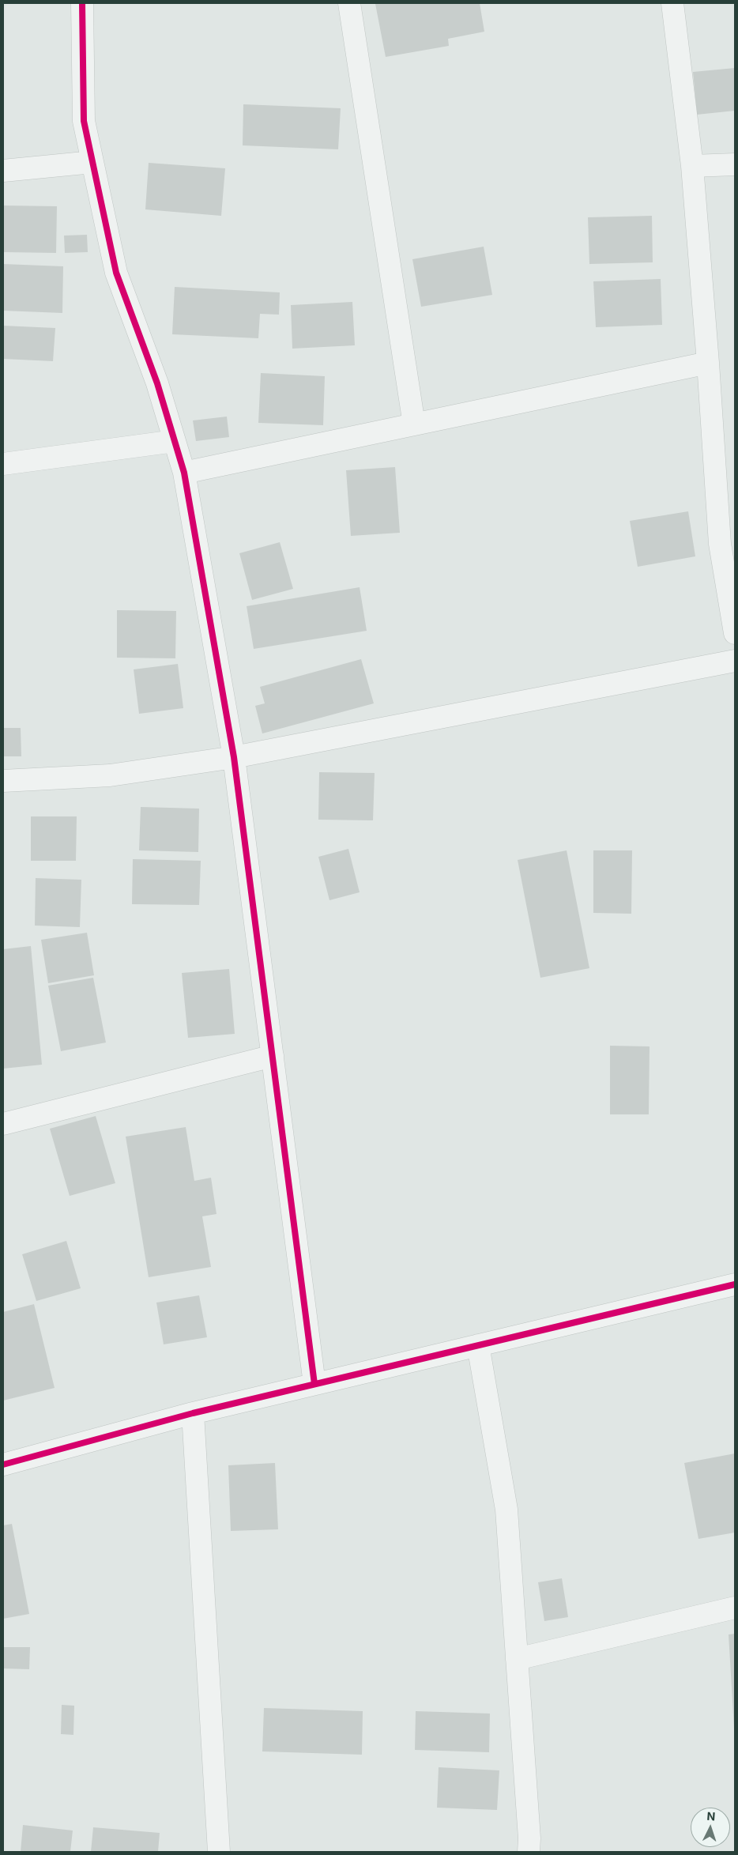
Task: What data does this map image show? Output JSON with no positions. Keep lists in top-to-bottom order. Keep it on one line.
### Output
{"north":"top"}
